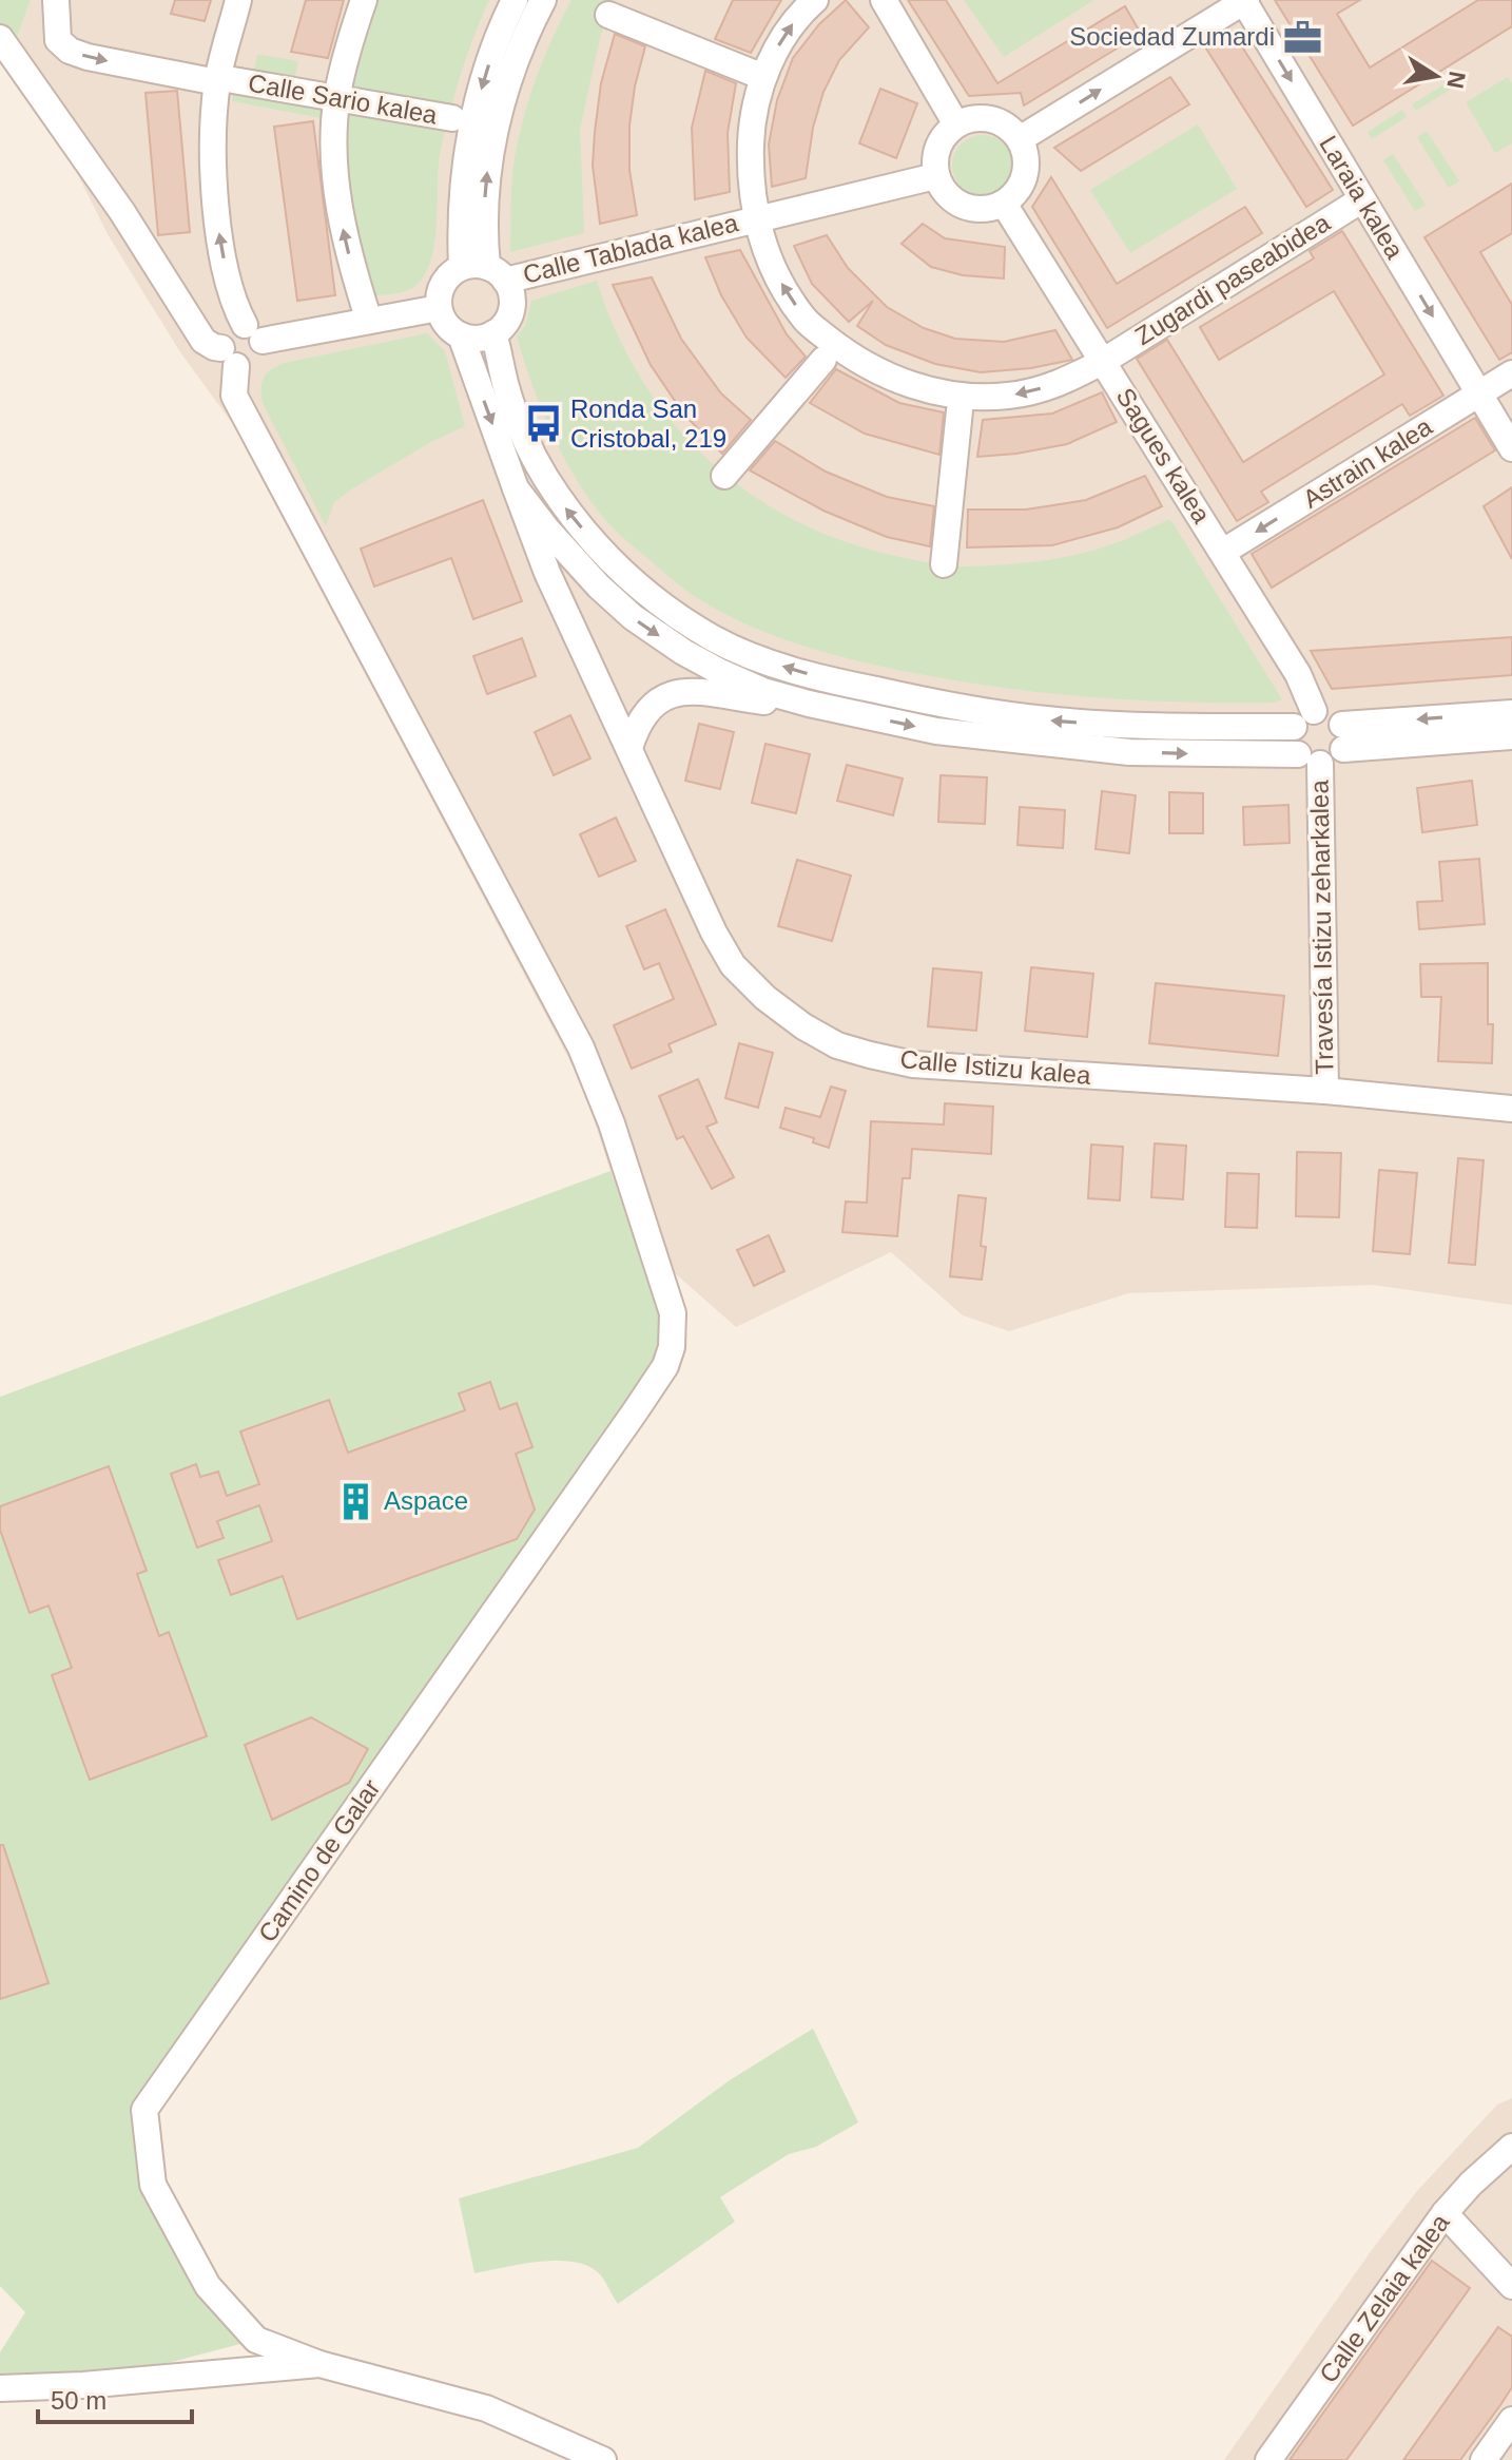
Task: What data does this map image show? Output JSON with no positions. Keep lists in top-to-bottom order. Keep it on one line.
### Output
{"streets":{"street":["Calle Sario kalea","Laraia kalea","Calle Tablada kalea","Zugardi paseabidea","Sagues kalea","Astrain kalea","Travesía Istizu zeharkalea","Calle Istizu kalea","Camino de Galar","Calle Zelaia kalea"]},"crossings":[["Laraia kalea","Zugardi paseabidea"],["Laraia kalea","Astrain kalea"],["Calle Tablada kalea","Zugardi paseabidea"],["Calle Tablada kalea","Sagues kalea"],["Calle Tablada kalea","Calle Istizu kalea"],["Zugardi paseabidea","Sagues kalea"],["Sagues kalea","Astrain kalea"],["Sagues kalea","Travesía Istizu zeharkalea"],["Travesía Istizu zeharkalea","Calle Istizu kalea"]],"one_way":["Calle Sario kalea","Laraia kalea","Astrain kalea"],"places":{"office":["Sociedad Zumardi"],"bus stop":["Ronda San Cristobal, 219"],"building":["Aspace"]},"scale_bar":"50 m","north":"right"}
